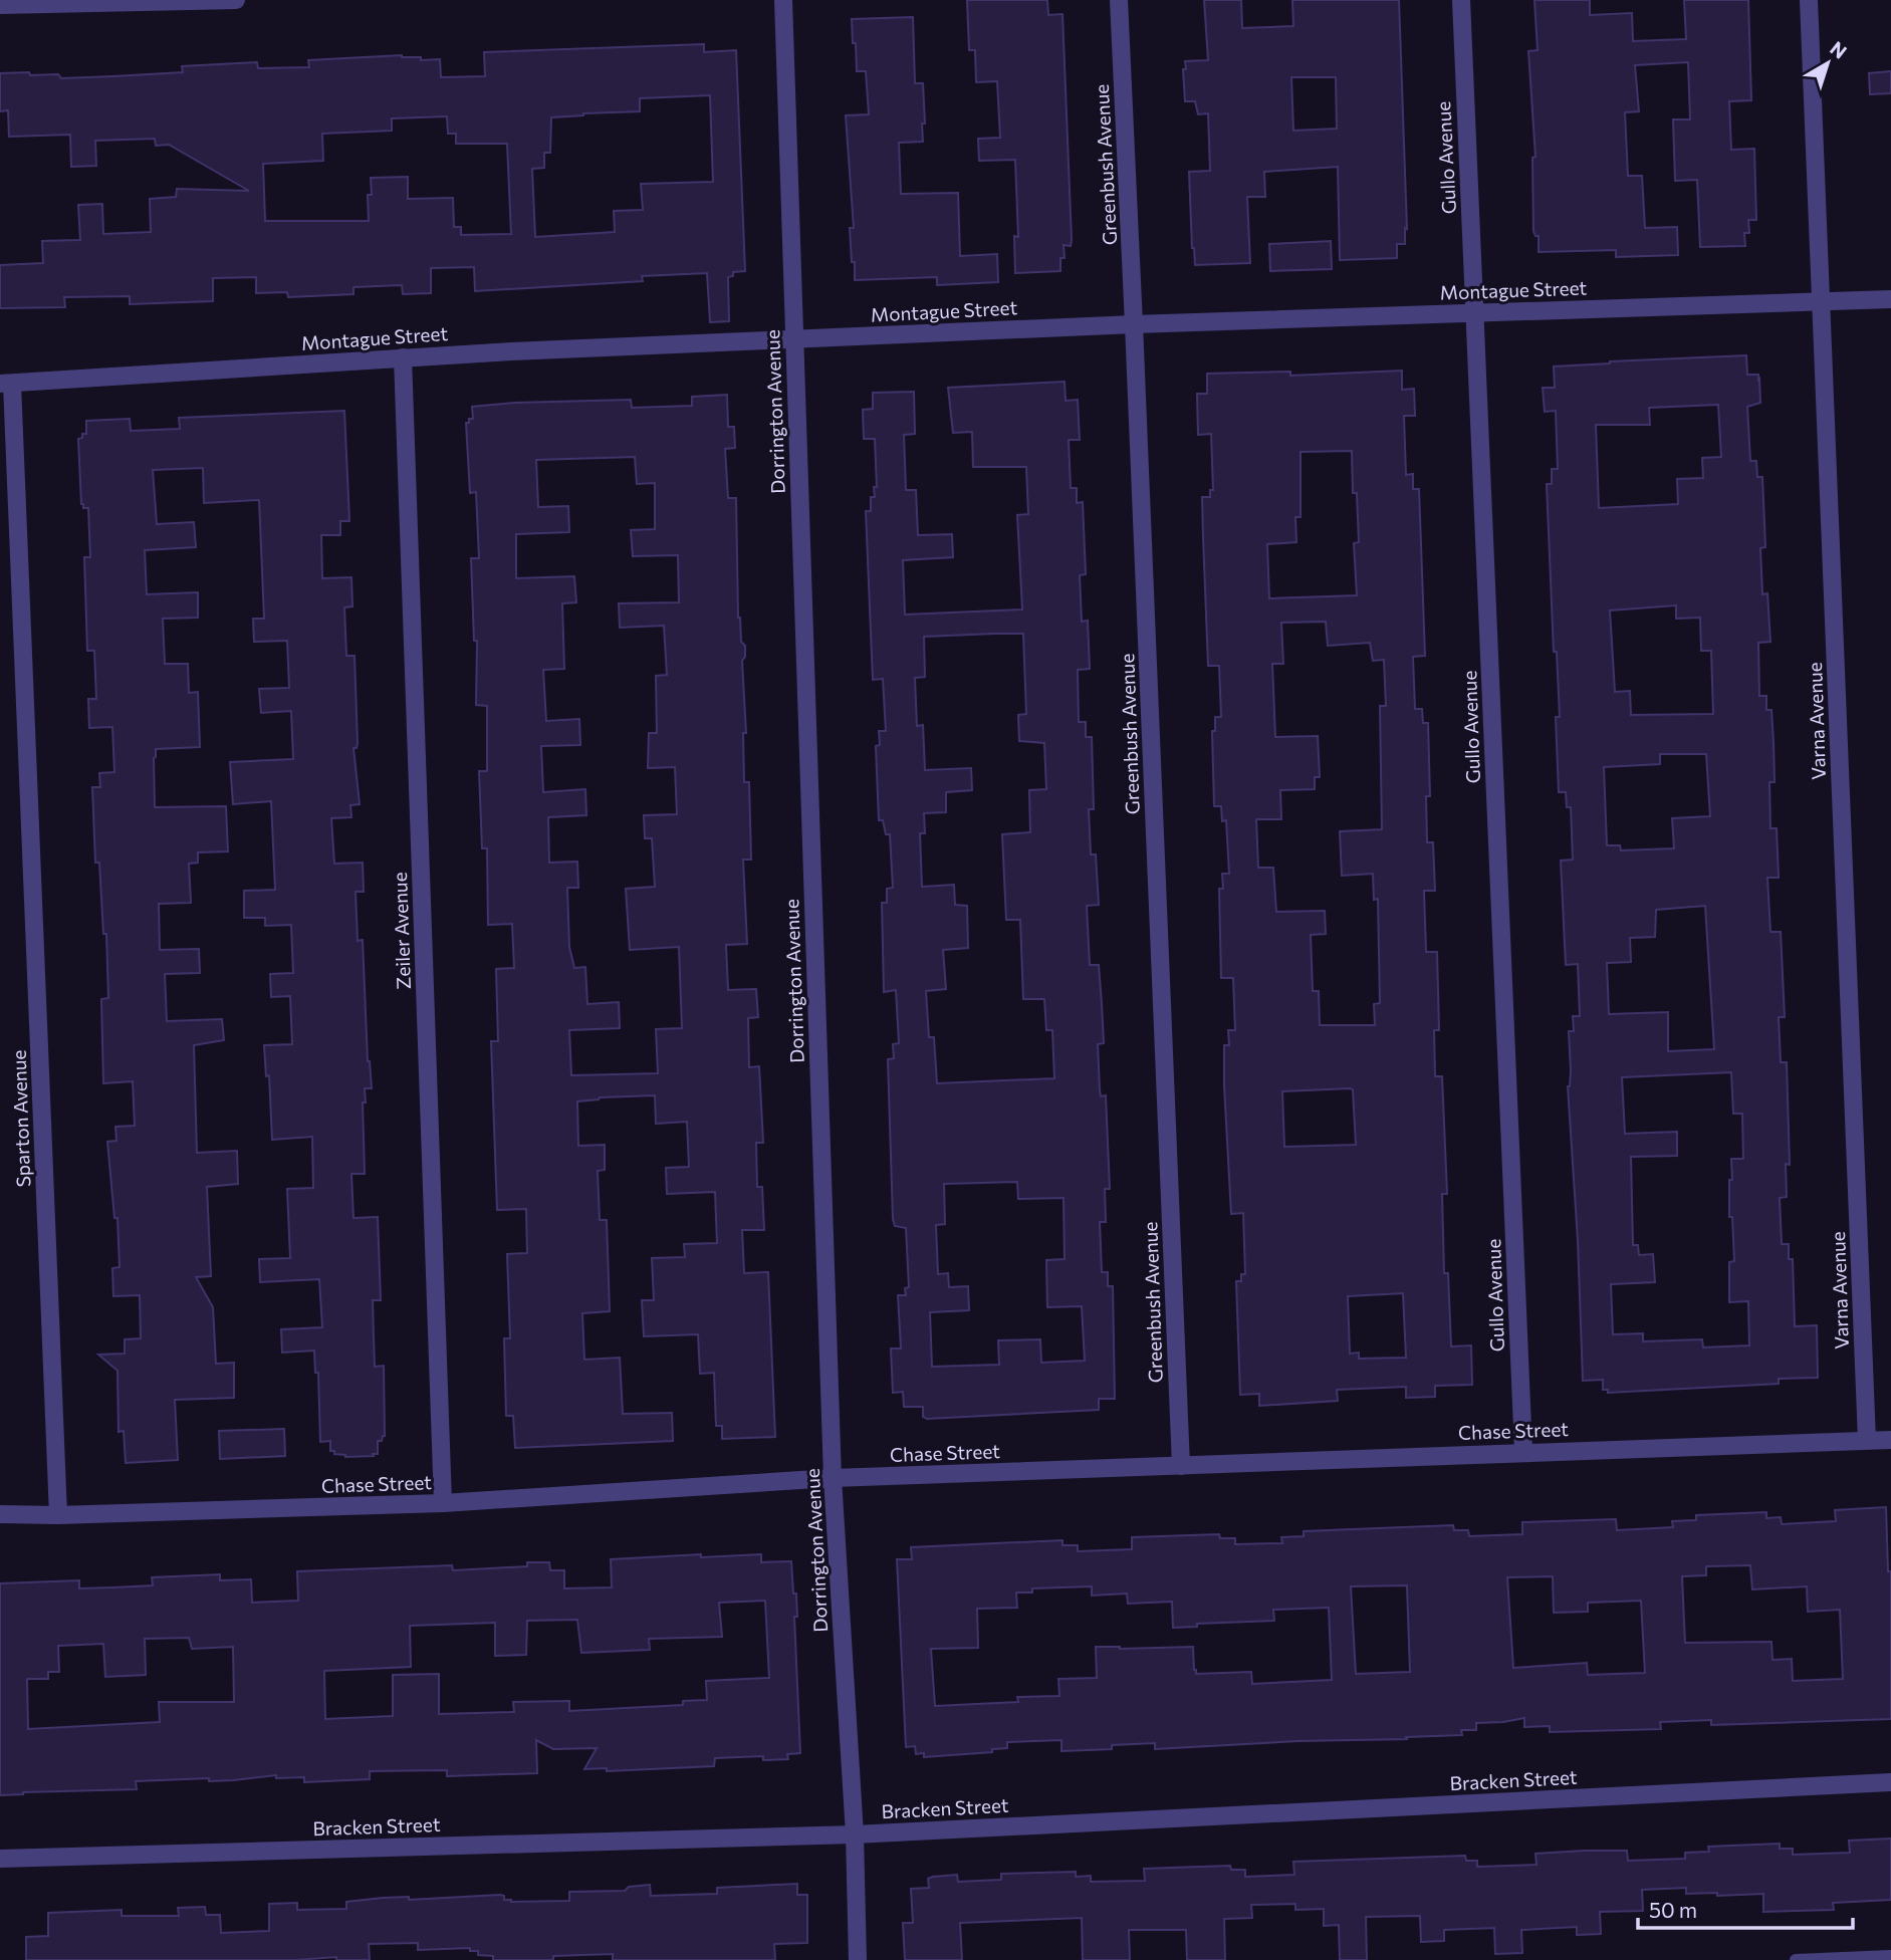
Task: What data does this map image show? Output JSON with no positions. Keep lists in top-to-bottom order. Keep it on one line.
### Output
{"streets":{"street":["Gullo Avenue","Greenbush Avenue","Montague Street","Dorrington Avenue","Varna Avenue","Zeiler Avenue","Sparton Avenue","Chase Street","Bracken Street"]},"crossings":[["Gullo Avenue","Montague Street"],["Gullo Avenue","Chase Street"],["Greenbush Avenue","Montague Street"],["Greenbush Avenue","Chase Street"],["Montague Street","Dorrington Avenue"],["Montague Street","Varna Avenue"],["Montague Street","Zeiler Avenue"],["Montague Street","Sparton Avenue"],["Dorrington Avenue","Chase Street"],["Dorrington Avenue","Bracken Street"],["Varna Avenue","Chase Street"],["Zeiler Avenue","Chase Street"],["Sparton Avenue","Chase Street"]],"scale_bar":"50 m","north":"top right"}
